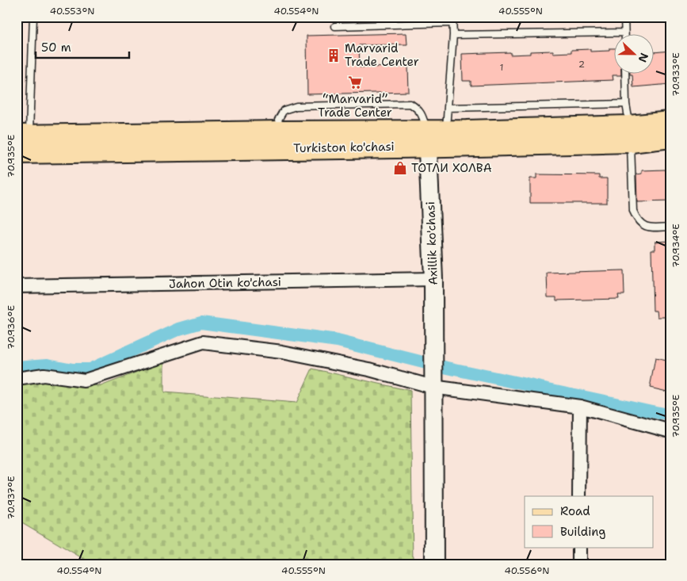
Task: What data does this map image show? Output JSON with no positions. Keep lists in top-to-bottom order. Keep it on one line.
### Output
{"streets":{"main road":["Turkiston ko'chasi"],"street":["Axillik ko'chasi","Jahon Otin ko'chasi"]},"crossings":[["Turkiston ko'chasi","Axillik ko'chasi"],["Axillik ko'chasi","Jahon Otin ko'chasi"]],"places":{"building":["Marvarid Trade Center"],"supermarket":["“Marvarid” Trade Center"],"shop":["ТОТЛИ ХОЛВА"]},"house_numbers":["2","1"],"legend":["Road","Building"],"scale_bar":"50 m","north":"right","coordinates":["40.553°N","40.554°N","40.555°N","70.933°E","70.935°E","70.934°E","70.936°E","70.937°E","40.556°N"]}
